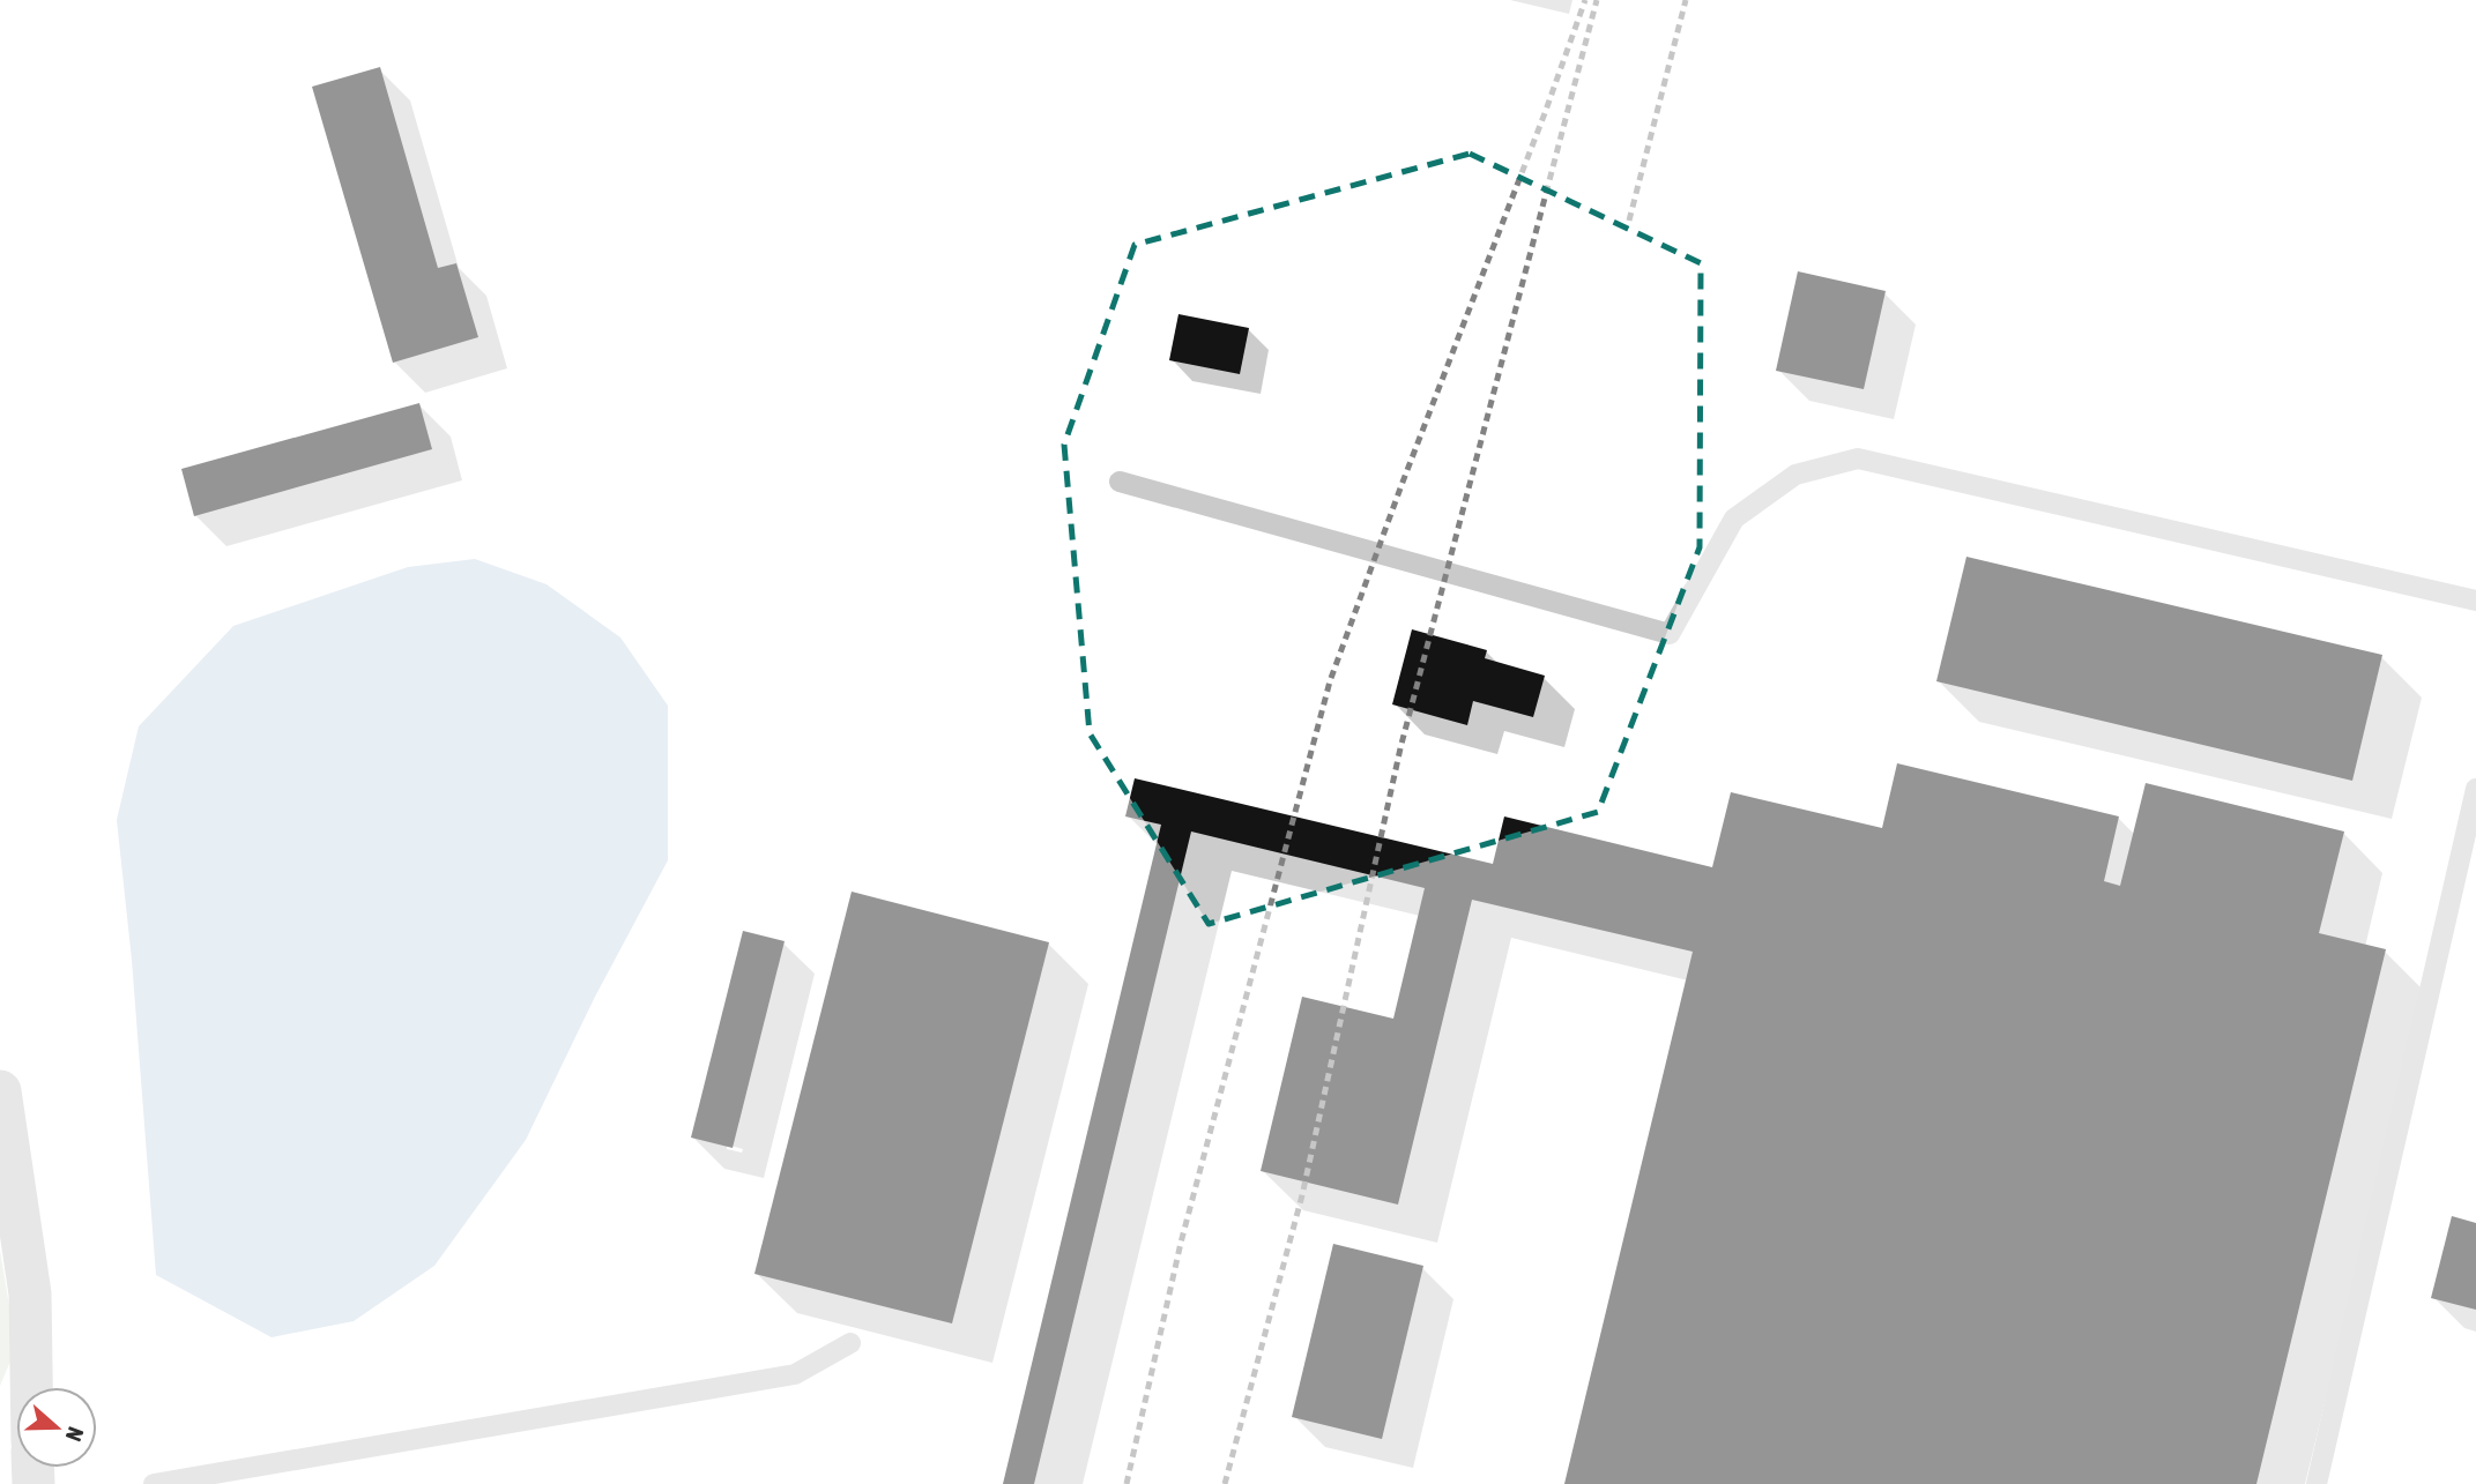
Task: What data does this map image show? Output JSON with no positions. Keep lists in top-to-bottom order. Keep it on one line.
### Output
{"north":"right"}
